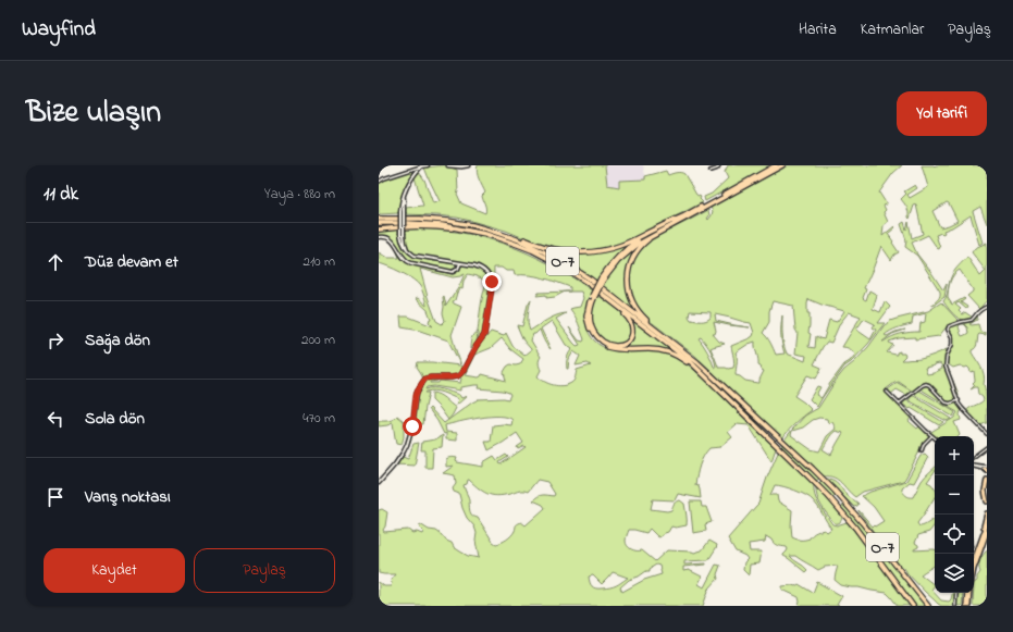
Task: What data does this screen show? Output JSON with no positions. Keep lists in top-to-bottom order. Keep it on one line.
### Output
{"streets":{"highway":["O-7"]},"page":{"header":"Wayfind","nav":["Harita","Katmanlar","Paylaş"],"title":"Bize ulaşın","buttons":["Yol tarifi",["Kaydet","Paylaş"]],"heading":["11 dk","Yaya · 880 m"],"list":[["Düz devam et","210 m"],["Sağa dön","200 m"],["Sola dön","470 m"],"Varış noktası"],"map_buttons":["+","−"]}}
